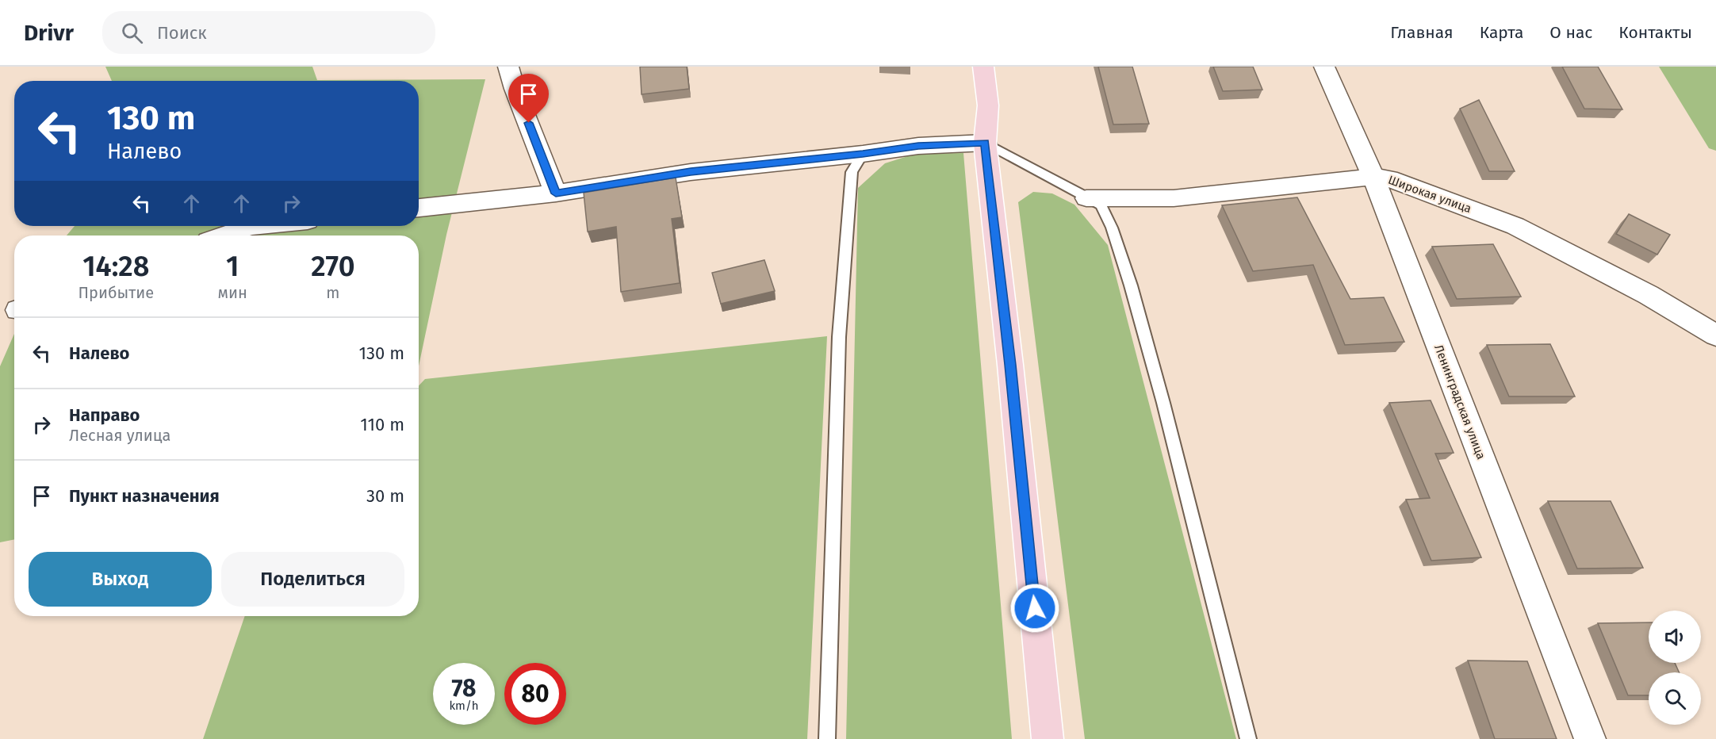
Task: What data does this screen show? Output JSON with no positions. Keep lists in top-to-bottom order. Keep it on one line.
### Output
{"streets":{"street":["Широкая улица","Ленинградская улица"]},"crossings":[["Широкая улица","Ленинградская улица"]],"page":{"header":"Drivr","search":"Поиск","nav":["Главная","Карта","О нас","Контакты"],"turn":["130 m","Налево"],"eta":["14:28","Прибытие","1","мин","270","m"],"list":[{"name":"Налево","value":"130 m"},{"name":"Направо","note":"Лесная улица","value":"110 m"},{"name":"Пункт назначения","value":"30 m"}],"buttons":["Выход","Поделиться"],"speed":"78 km/h","limit":"80"}}
